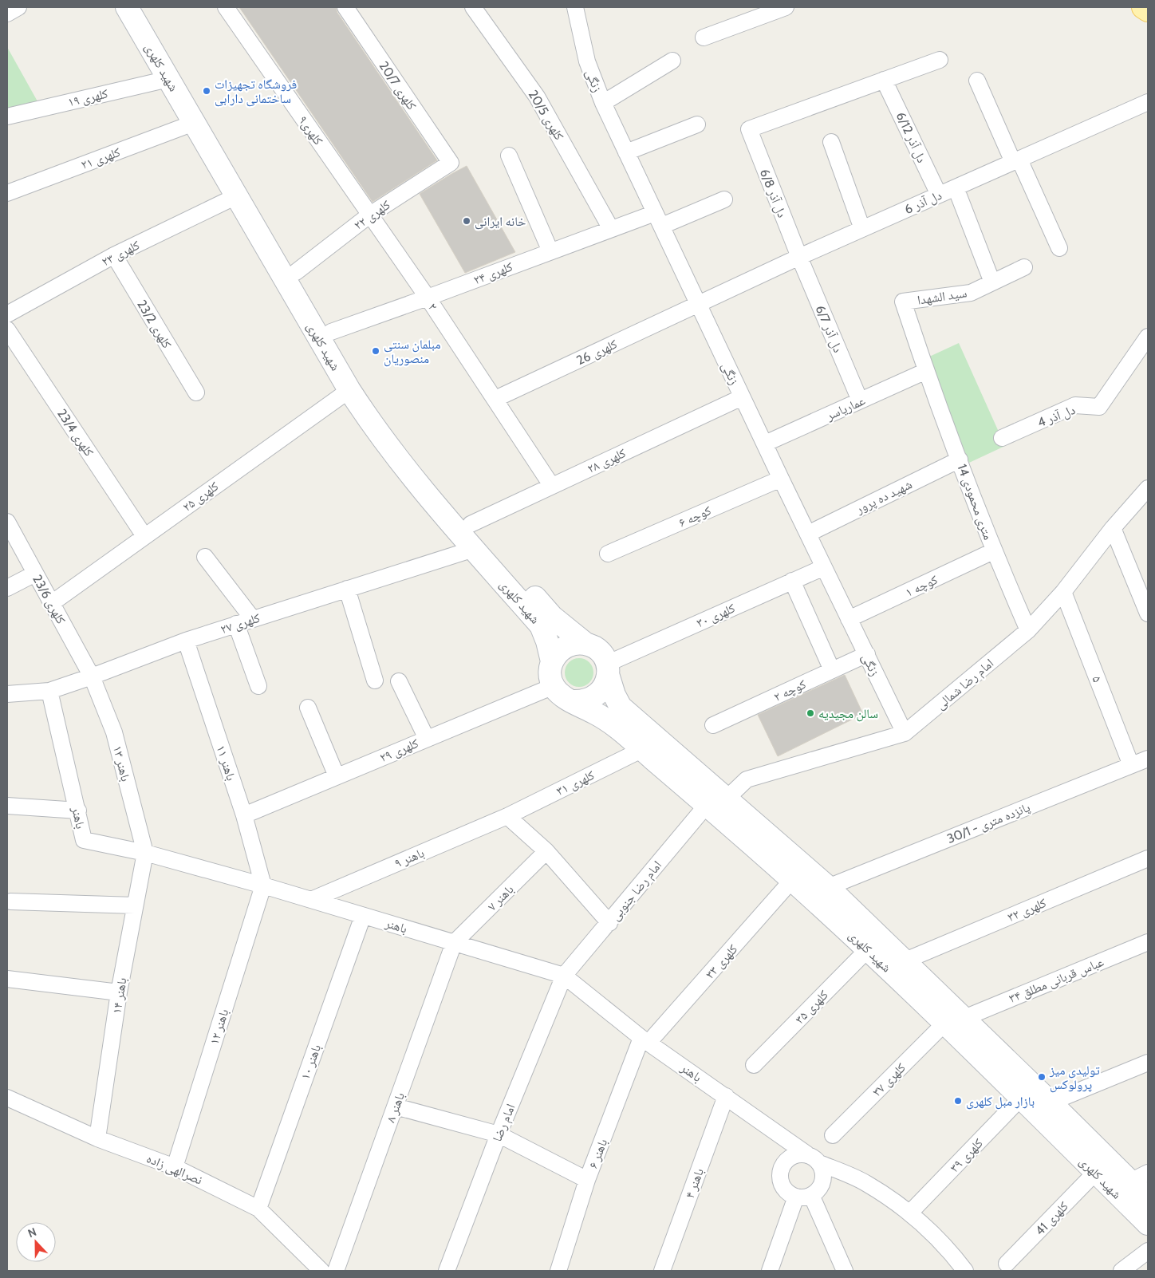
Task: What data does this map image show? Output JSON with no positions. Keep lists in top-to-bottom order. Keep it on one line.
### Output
{"streets":{"main road":["شهید کلهری"],"street":["زنگی","کلهری 20/7","کلهری ۱۹","کلهری 20/5","کلهری۹","دل آذر 6/12","کلهری ۲۱","دل آذر 6/8","دل آذر 6","کلهری ۲۲","کلهری ۲۳","کلهری ۲۴","سید الشهدا","۲","کلهری 23/2","دل آذر 6/7","کلهری 26","عماریاسر","دل آذر 4","کلهری 23/4","کلهری ۲۸","کلهری ۲۵","شهید ده پرور","14 متری محمودی","۶ کوچه","۱ کوچه","کلهری 23/6","کلهری ۳۰","کلهری ۲۷","۵","امام رضا شمالی","۲ کوچه","کلهری ۲۹","باهنر ۱۱","باهنر ۱۳","کلهری ۳۱","باهنر","30/1 - پانزده متری","باهنر ۹","امام رضا جنوبی","باهنر ۷","کلهری ۳۲","کلهری ۳۳","عباس قربانی مطلق ۳۴","باهنر ۱۴","کلهری ۳۵","باهنر ۱۲","باهنر ۱۰","کلهری ۳۷","باهنر ۸","امام رضا","باهنر ۶","کلهری ۳۹","نصرالهی زاده","باهنر ۴","کلهری 41"]},"crossings":[["شهید کلهری","کلهری ۱۹"],["شهید کلهری","کلهری ۲۱"],["شهید کلهری","کلهری ۲۲"],["شهید کلهری","کلهری ۲۳"],["شهید کلهری","کلهری ۲۴"],["شهید کلهری","کلهری ۲۸"],["شهید کلهری","کلهری ۲۵"],["شهید کلهری","کلهری ۳۰"],["شهید کلهری","کلهری ۲۷"],["شهید کلهری","امام رضا شمالی"],["شهید کلهری","کلهری ۲۹"],["شهید کلهری","کلهری ۳۱"],["شهید کلهری","30/1 - پانزده متری"],["شهید کلهری","امام رضا جنوبی"],["شهید کلهری","کلهری ۳۲"],["شهید کلهری","کلهری ۳۳"],["شهید کلهری","عباس قربانی مطلق ۳۴"],["شهید کلهری","کلهری ۳۵"],["شهید کلهری","کلهری ۳۷"],["شهید کلهری","کلهری ۳۹"],["شهید کلهری","کلهری 41"],["زنگی","دل آذر 6"],["زنگی","کلهری ۲۴"],["زنگی","کلهری 26"],["زنگی","عماریاسر"],["زنگی","کلهری ۲۸"],["زنگی","شهید ده پرور"],["زنگی","۶ کوچه"],["زنگی","۱ کوچه"],["زنگی","کلهری ۳۰"],["زنگی","امام رضا شمالی"],["زنگی","۲ کوچه"],["کلهری 20/7","کلهری ۲۲"],["کلهری 20/5","کلهری ۲۴"],["کلهری۹","کلهری ۲۲"],["کلهری۹","۲"],["دل آذر 6/12","دل آذر 6/8"],["دل آذر 6/12","دل آذر 6"],["دل آذر 6/8","دل آذر 6"],["دل آذر 6/8","دل آذر 6/7"],["دل آذر 6","دل آذر 6/7"],["دل آذر 6","کلهری 26"],["کلهری ۲۲","۲"],["کلهری ۲۳","کلهری 23/2"],["کلهری ۲۴","۲"],["سید الشهدا","عماریاسر"],["سید الشهدا","14 متری محمودی"],["۲","کلهری 26"],["دل آذر 6/7","عماریاسر"],["عماریاسر","14 متری محمودی"],["کلهری 23/4","کلهری ۲۵"],["کلهری ۲۵","کلهری 23/6"],["شهید ده پرور","14 متری محمودی"],["14 متری محمودی","۱ کوچه"],["14 متری محمودی","امام رضا شمالی"],["کلهری 23/6","کلهری ۲۷"],["کلهری 23/6","باهنر ۱۳"],["کلهری ۳۰","کلهری ۲۹"],["کلهری ۲۷","باهنر ۱۱"],["کلهری ۲۷","باهنر ۱۳"],["کلهری ۲۷","باهنر"],["۵","امام رضا شمالی"],["۵","30/1 - پانزده متری"],["امام رضا شمالی","امام رضا جنوبی"],["کلهری ۲۹","باهنر ۱۱"],["باهنر ۱۱","باهنر"],["باهنر ۱۱","باهنر ۱۲"],["باهنر ۱۳","باهنر"],["باهنر ۱۳","باهنر ۱۴"],["کلهری ۳۱","باهنر ۹"],["باهنر","باهنر ۹"],["باهنر","امام رضا جنوبی"],["باهنر","باهنر ۷"],["باهنر","کلهری ۳۳"],["باهنر","باهنر ۱۴"],["باهنر","باهنر ۱۲"],["باهنر","باهنر ۱۰"],["باهنر","باهنر ۸"],["باهنر","امام رضا"],["باهنر","باهنر ۶"],["باهنر","کلهری ۳۹"],["باهنر","باهنر ۴"],["امام رضا جنوبی","امام رضا"],["باهنر ۷","باهنر ۸"],["کلهری ۳۳","باهنر ۶"],["عباس قربانی مطلق ۳۴","کلهری ۳۷"],["باهنر ۱۴","نصرالهی زاده"],["باهنر ۱۲","نصرالهی زاده"],["باهنر ۱۰","نصرالهی زاده"]],"places":["فروشگاه تجهیزات ساختمانی دارابی","خانه ایرانی","مبلمان سنتی منصوریان","سالن مجیدیه","تولیدی میز پرولوکس","بازار مبل کلهری"],"north":"top"}
